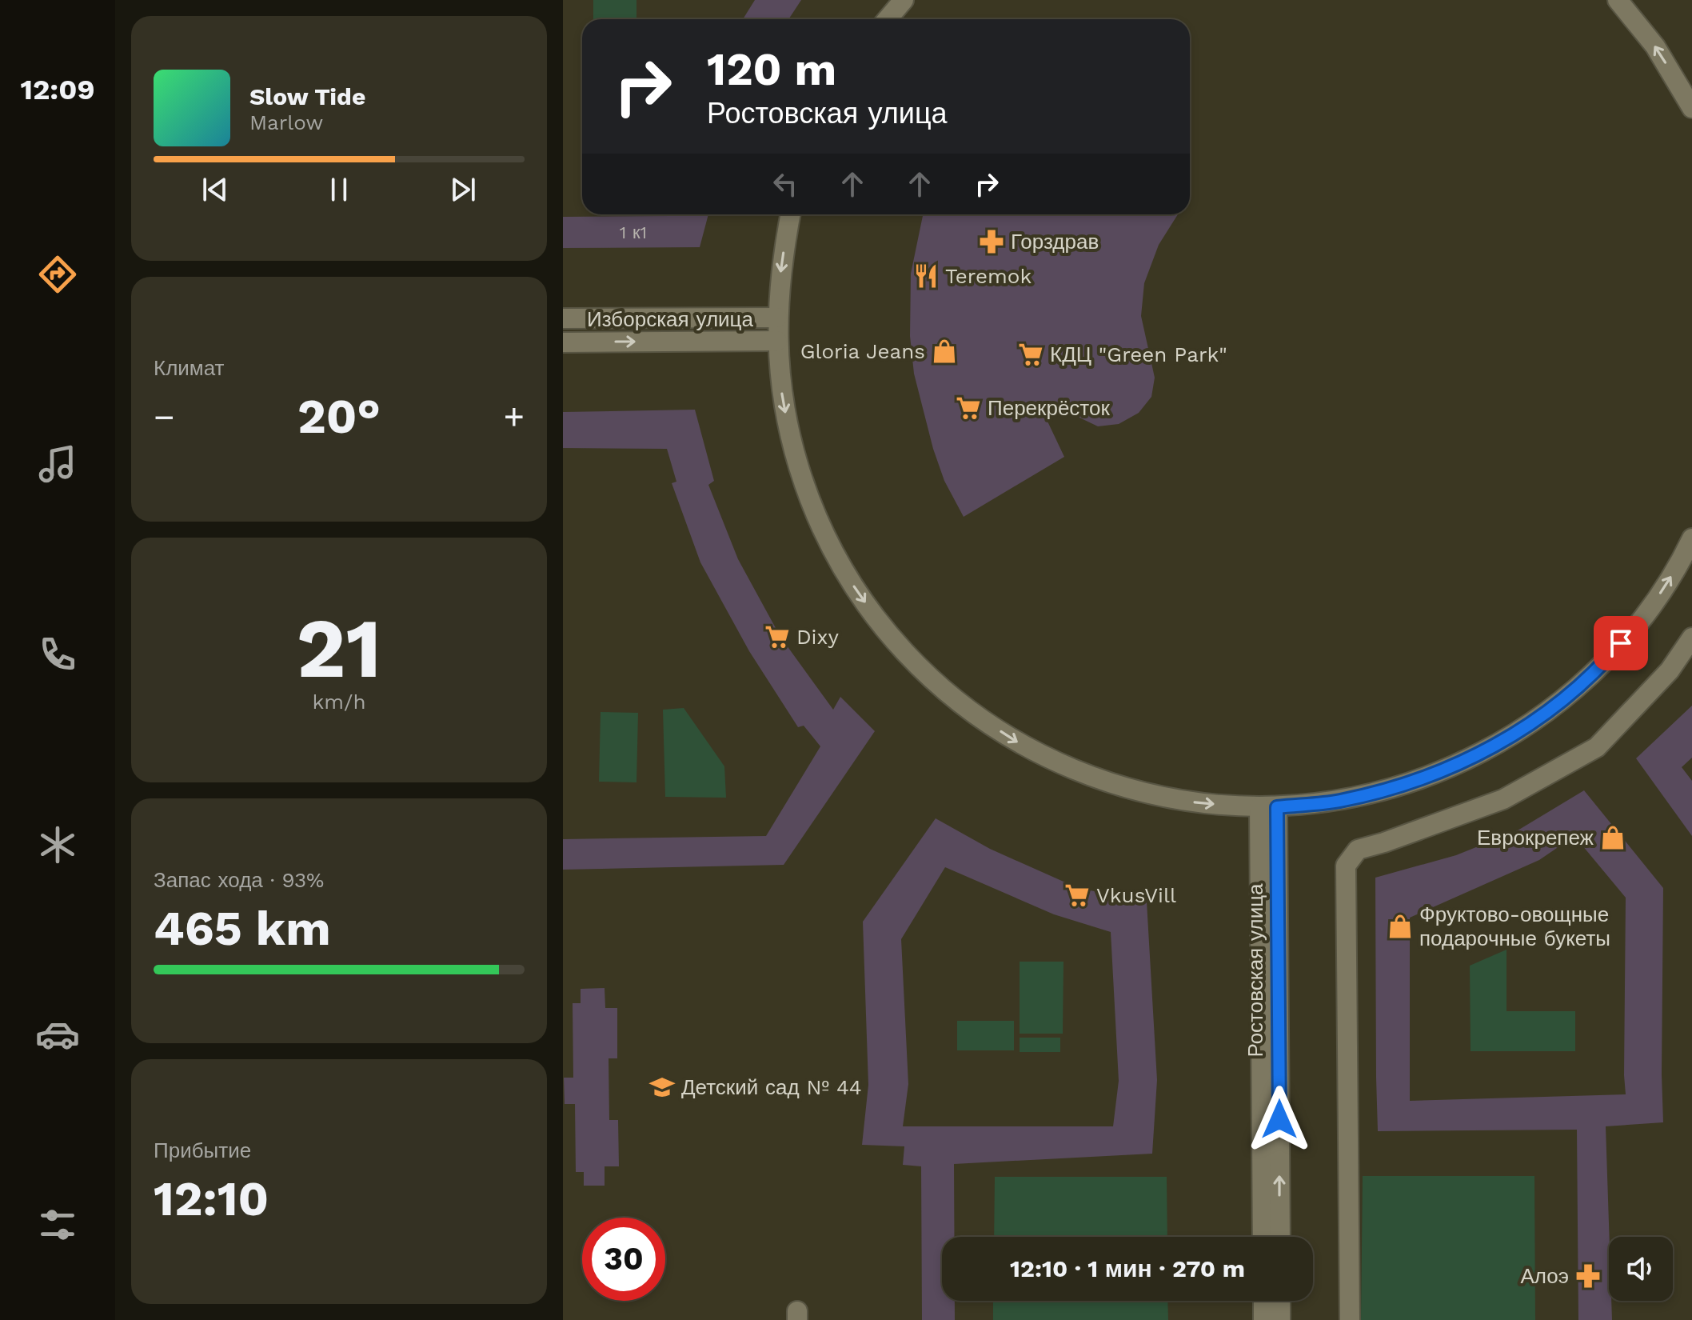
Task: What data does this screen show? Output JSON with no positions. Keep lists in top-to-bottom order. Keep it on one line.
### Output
{"streets":{"street":["Изборская улица","Ростовская улица"]},"places":{"pharmacy":["Горздрав","Алоэ"],"restaurant":["Teremok"],"shop":["Gloria Jeans","Еврокрепеж","Фруктово-овощные подарочные букеты"],"supermarket":["КДЦ \"Green Park\"","Перекрёсток","Dixy","VkusVill"],"school or university":["Детский сад № 44"]},"house_numbers":["1 к1"],"page":{"tabs":"12:09","turn":["120 m","Ростовская улица"],"song":["Slow Tide","Marlow"],"tile":["Климат",["21","km/h"],["Запас хода · 93%","465 km"],["Прибытие","12:10"]],"heat":["−","20°","+"],"limit":"30","trip":"12:10 · 1 мин · 270 m"}}
